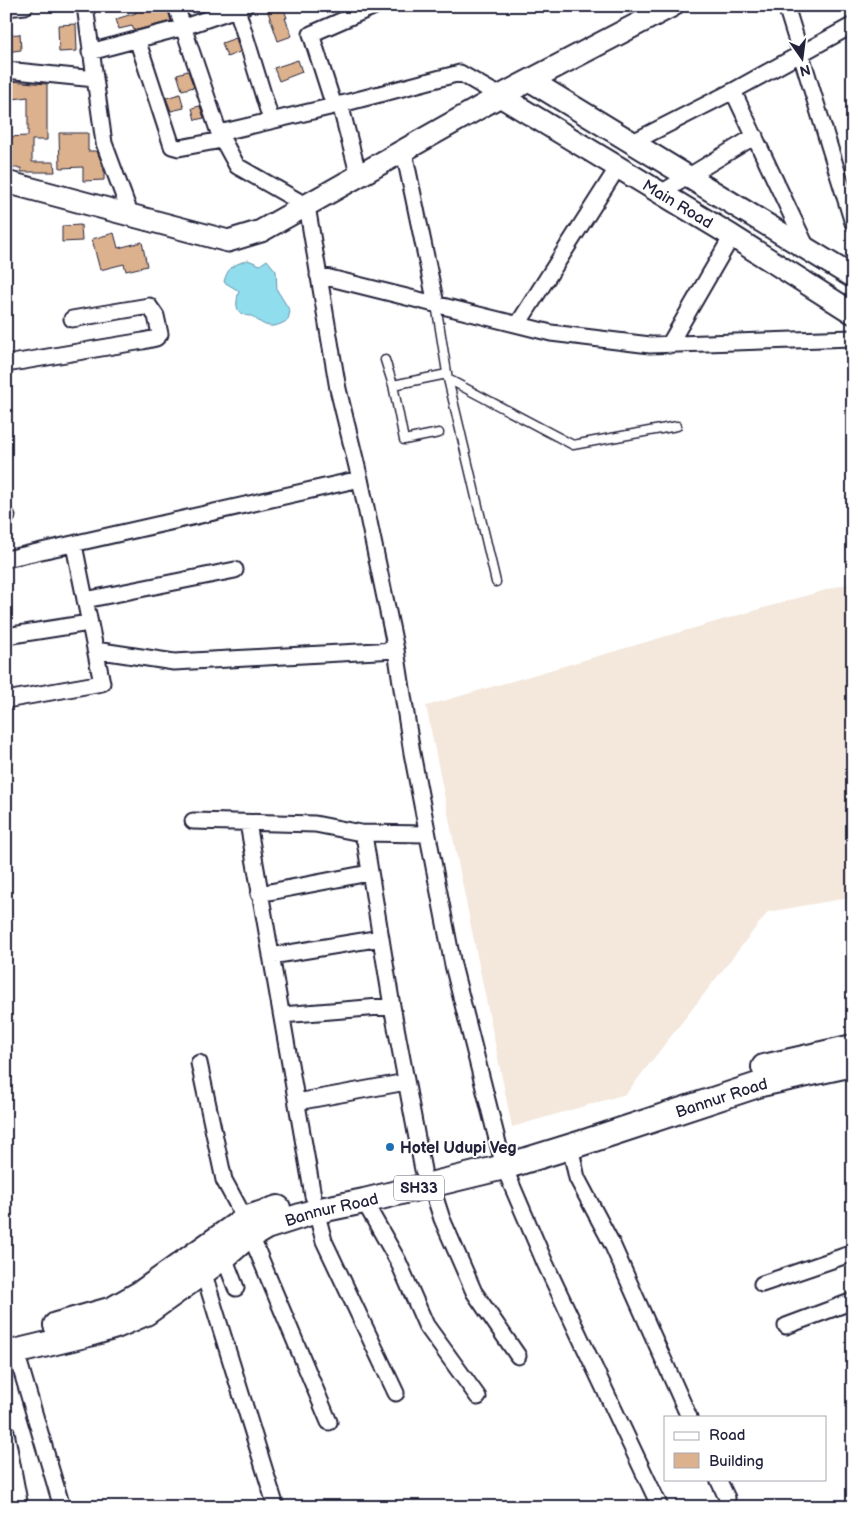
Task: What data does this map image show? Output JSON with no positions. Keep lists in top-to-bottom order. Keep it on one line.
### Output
{"streets":{"main road":["Bannur Road","SH33"],"street":["Main Road"]},"places":["Hotel Udupi Veg"],"legend":["Road","Building"],"north":"bottom"}
